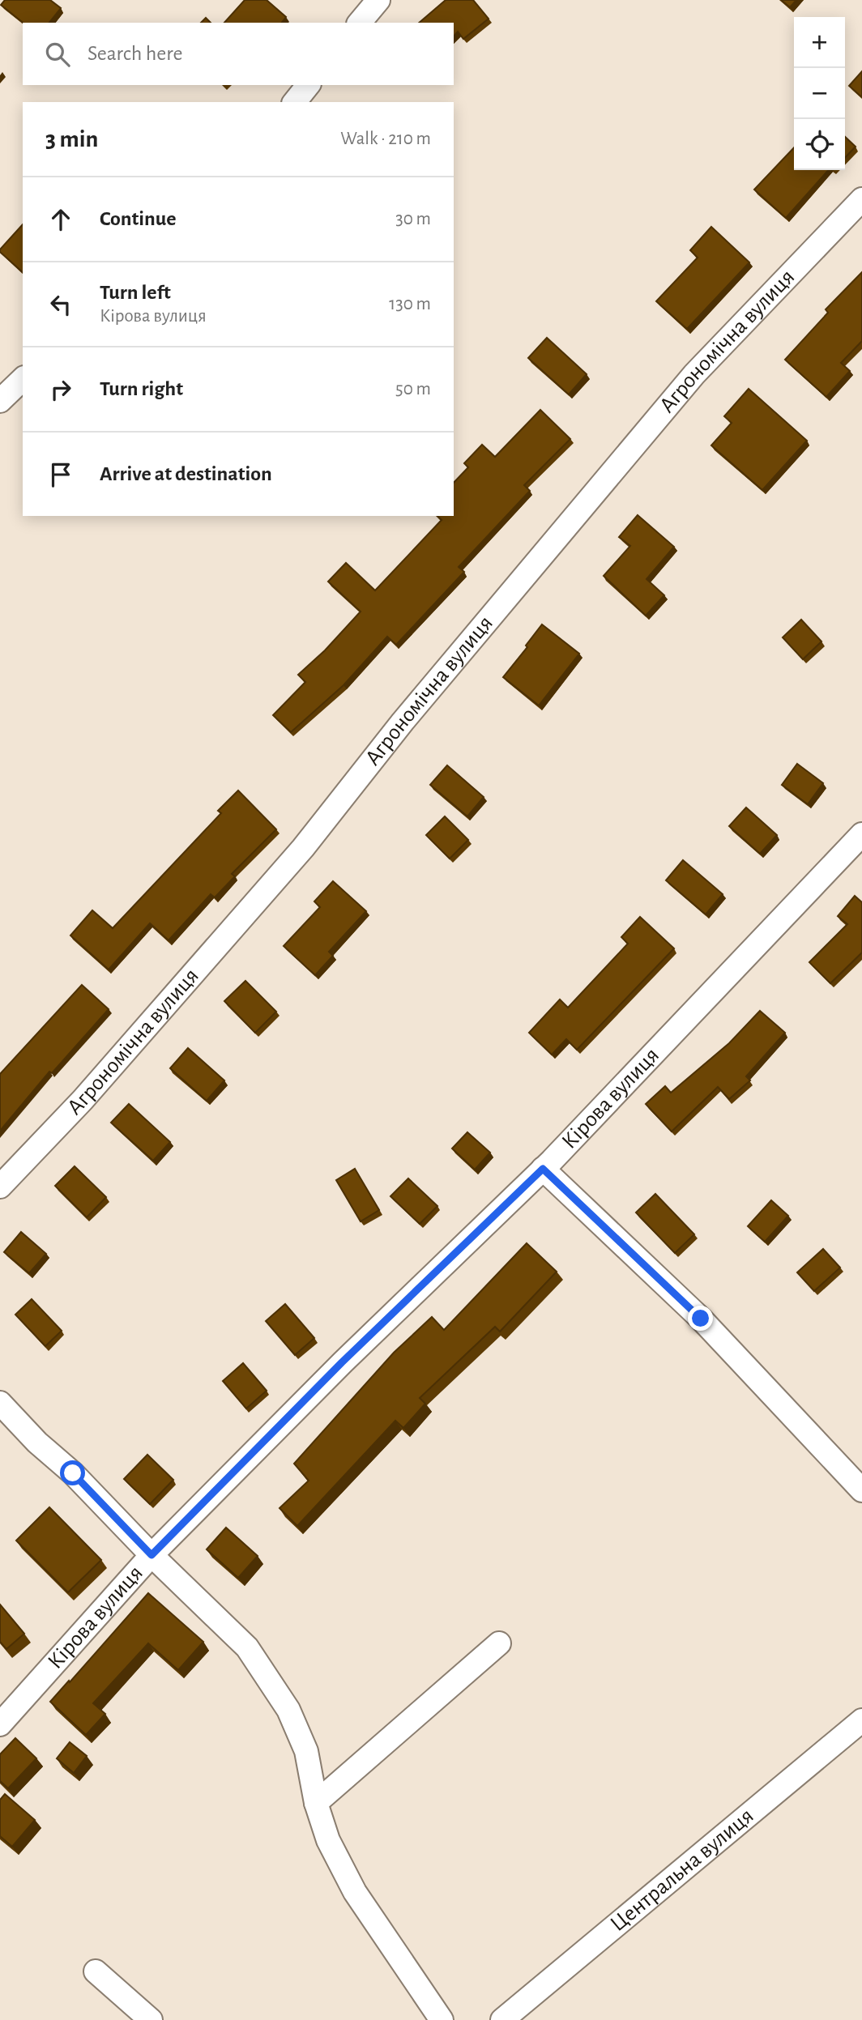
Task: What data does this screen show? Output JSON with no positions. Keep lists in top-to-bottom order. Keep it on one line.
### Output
{"streets":{"street":["Агрономічна вулиця","Кірова вулиця","Центральна вулиця"]},"page":{"map_buttons":["+","−"],"search":"Search here","heading":["3 min","Walk · 210 m"],"list":[["Continue","30 m"],["Turn left","Кірова вулиця","130 m"],["Turn right","50 m"],"Arrive at destination"]}}
